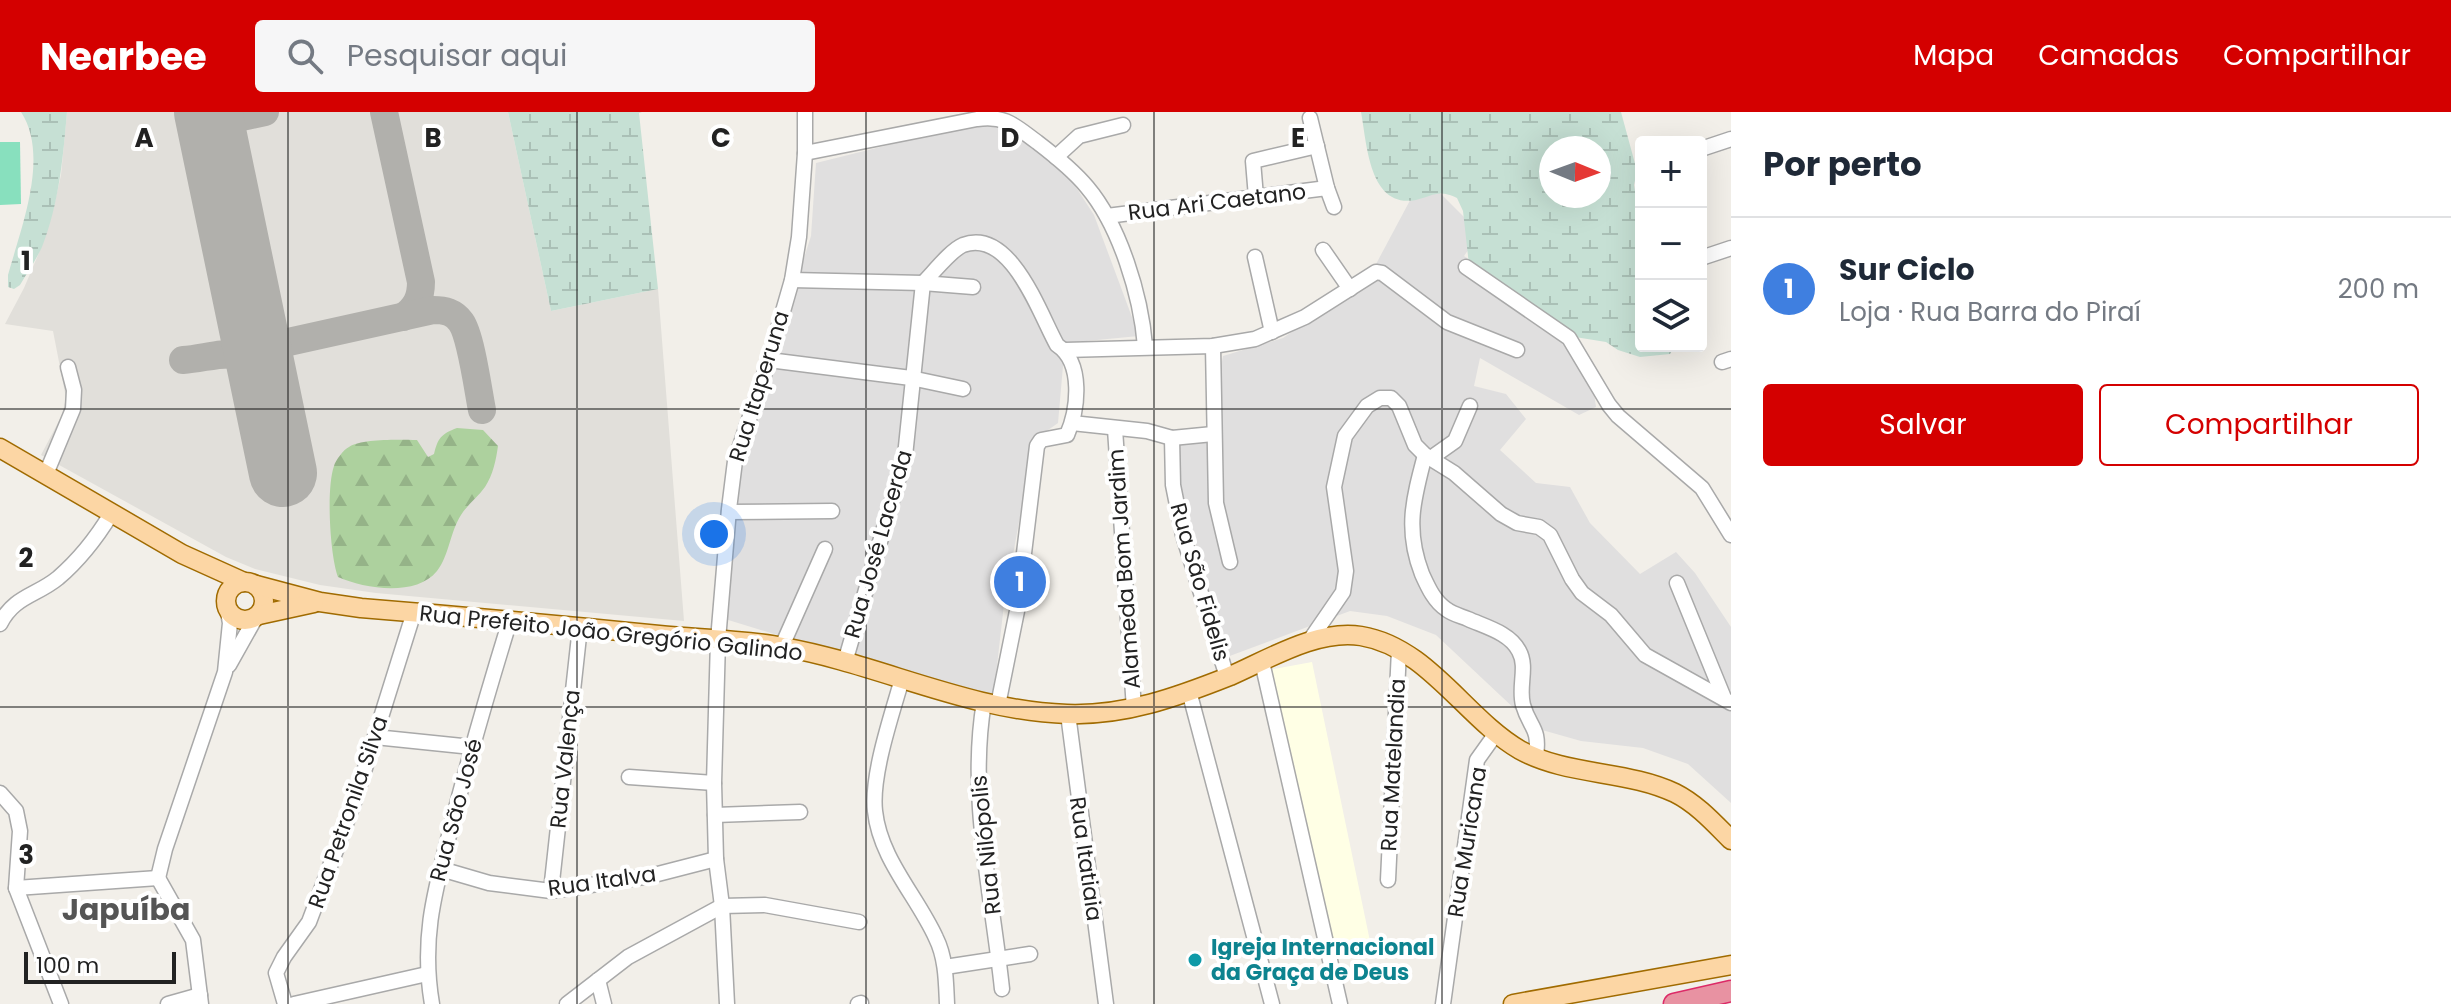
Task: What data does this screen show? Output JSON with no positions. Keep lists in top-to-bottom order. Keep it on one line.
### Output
{"streets":{"main road":["Rua Prefeito João Gregório Galindo"],"street":["Rua Ari Caetano","Rua Itaperuna","Rua José Lacerda","Alameda Bom Jardim","Rua São Fidelis","Rua Valença","Rua Matelandia","Rua São José","Rua Petronila Silva","Rua Muricana","Rua Nilópolis","Rua Itatiaia","Rua Italva"]},"crossings":[["Rua Itaperuna","Rua Prefeito João Gregório Galindo"],["Rua Itaperuna","Rua Italva"],["Rua José Lacerda","Rua Prefeito João Gregório Galindo"],["Alameda Bom Jardim","Rua Prefeito João Gregório Galindo"],["Rua São Fidelis","Rua Prefeito João Gregório Galindo"],["Rua Prefeito João Gregório Galindo","Rua Valença"],["Rua Prefeito João Gregório Galindo","Rua Matelandia"],["Rua Prefeito João Gregório Galindo","Rua São José"],["Rua Prefeito João Gregório Galindo","Rua Petronila Silva"],["Rua Prefeito João Gregório Galindo","Rua Muricana"],["Rua Prefeito João Gregório Galindo","Rua Nilópolis"],["Rua Prefeito João Gregório Galindo","Rua Itatiaia"],["Rua Valença","Rua Italva"],["Rua São José","Rua Italva"]],"districts":["Japuíba"],"places":["Igreja Internacional da Graça de Deus"],"scale_bar":"100 m","north":"right","page":{"header":"Nearbee","search":"Pesquisar aqui","nav":["Mapa","Camadas","Compartilhar"],"heading":"Por perto","map_buttons":["+","−"],"list":[{"mark":"1","name":"Sur Ciclo","note":"Loja · Rua Barra do Piraí","value":"200 m"}],"buttons":["Salvar","Compartilhar"],"pins":"1","scale":"100 m"},"grid":{"columns":["A","B","C","D","E"],"rows":["1","2","3"]}}
